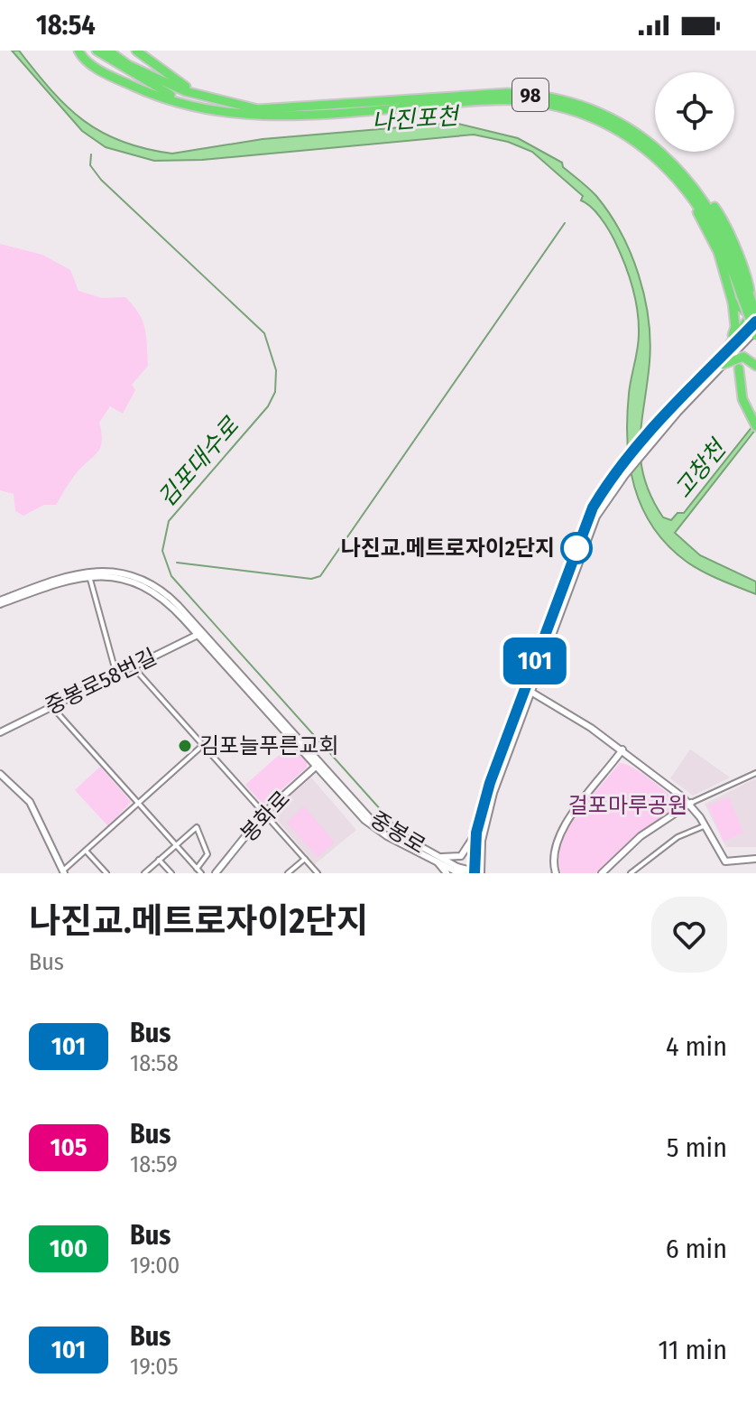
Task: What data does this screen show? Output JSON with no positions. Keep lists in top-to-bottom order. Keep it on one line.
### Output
{"streets":{"highway":["98"],"street":["중봉로58번길","봉화로","중봉로"]},"crossings":[["중봉로58번길","중봉로"],["봉화로","중봉로"]],"water":["나진포천","김포대수로","고창천"],"parks":["걸포마루공원"],"places":["나진교.메트로자이2단지","김포늘푸른교회"],"lines":["bus line 101"],"page":{"status":"18:54","on_map":"101","heading":["나진교.메트로자이2단지","Bus"],"list":[{"mark":"101","name":"Bus","note":"18:58","value":"4 min"},{"mark":"105","name":"Bus","note":"18:59","value":"5 min"},{"mark":"100","name":"Bus","note":"19:00","value":"6 min"},{"mark":"101","name":"Bus","note":"19:05","value":"11 min"}]}}
